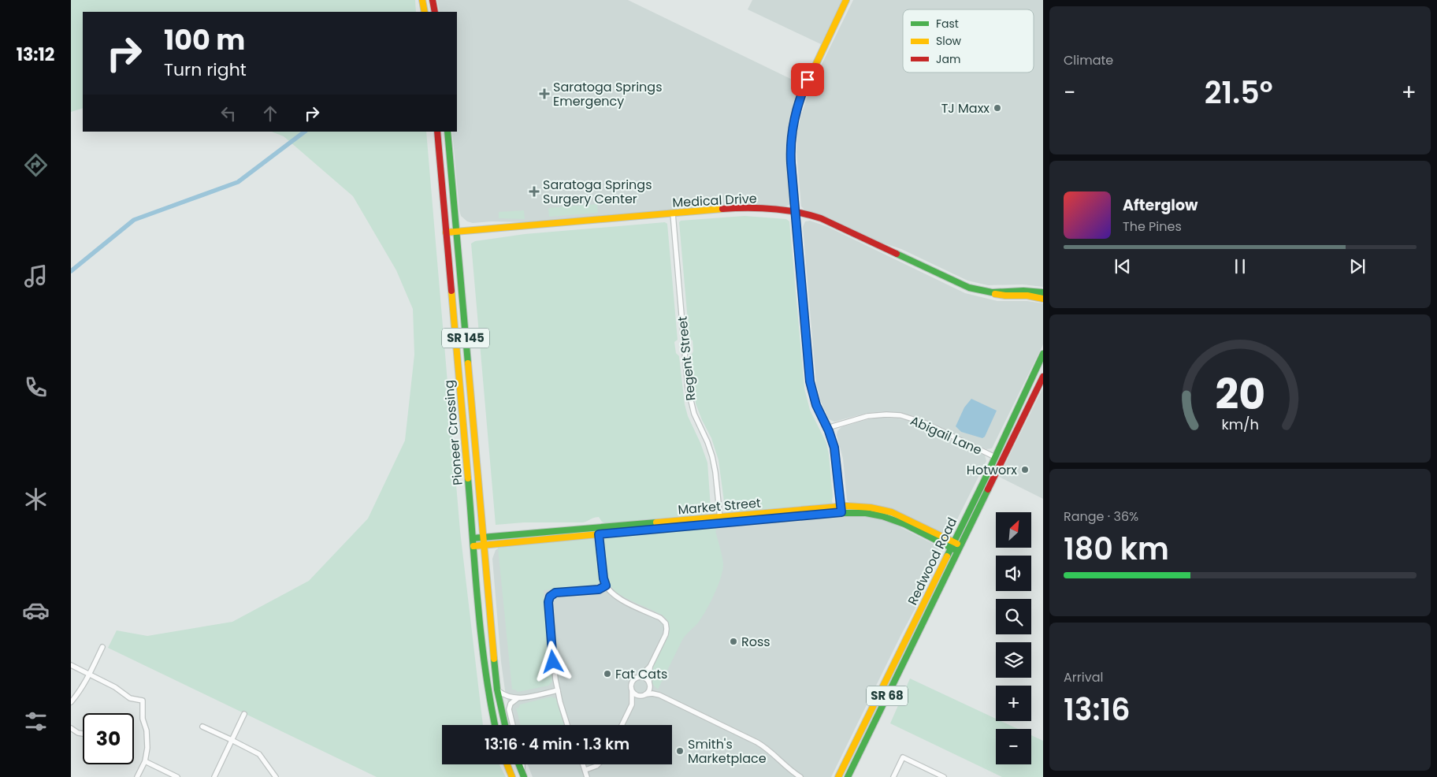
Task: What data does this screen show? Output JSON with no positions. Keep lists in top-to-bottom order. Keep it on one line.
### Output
{"streets":{"main road":["Medical Drive","SR 145","Pioneer Crossing","Market Street","Redwood Road","SR 68"],"street":["Regent Street","Abigail Lane"]},"crossings":[["Medical Drive","Regent Street"],["Medical Drive","Pioneer Crossing"],["Regent Street","Market Street"],["Pioneer Crossing","Market Street"],["Abigail Lane","Redwood Road"],["Market Street","Redwood Road"]],"places":{"health":["Saratoga Springs Emergency","Saratoga Springs Surgery Center"],"other":["TJ Maxx","Hotworx","Ross","Fat Cats","Smith's Marketplace"]},"legend":["Fast","Slow","Jam"],"north":"top right","page":{"tabs":"13:12","tile":["Climate",["Range · 36%","180 km"],["Arrival","13:16"]],"turn":["100 m","Turn right"],"heat":["−","21.5°","+"],"song":["Afterglow","The Pines"],"map_buttons":["+","−"],"limit":"30","trip":"13:16 · 4 min · 1.3 km","gauge":["20","km/h"]}}
